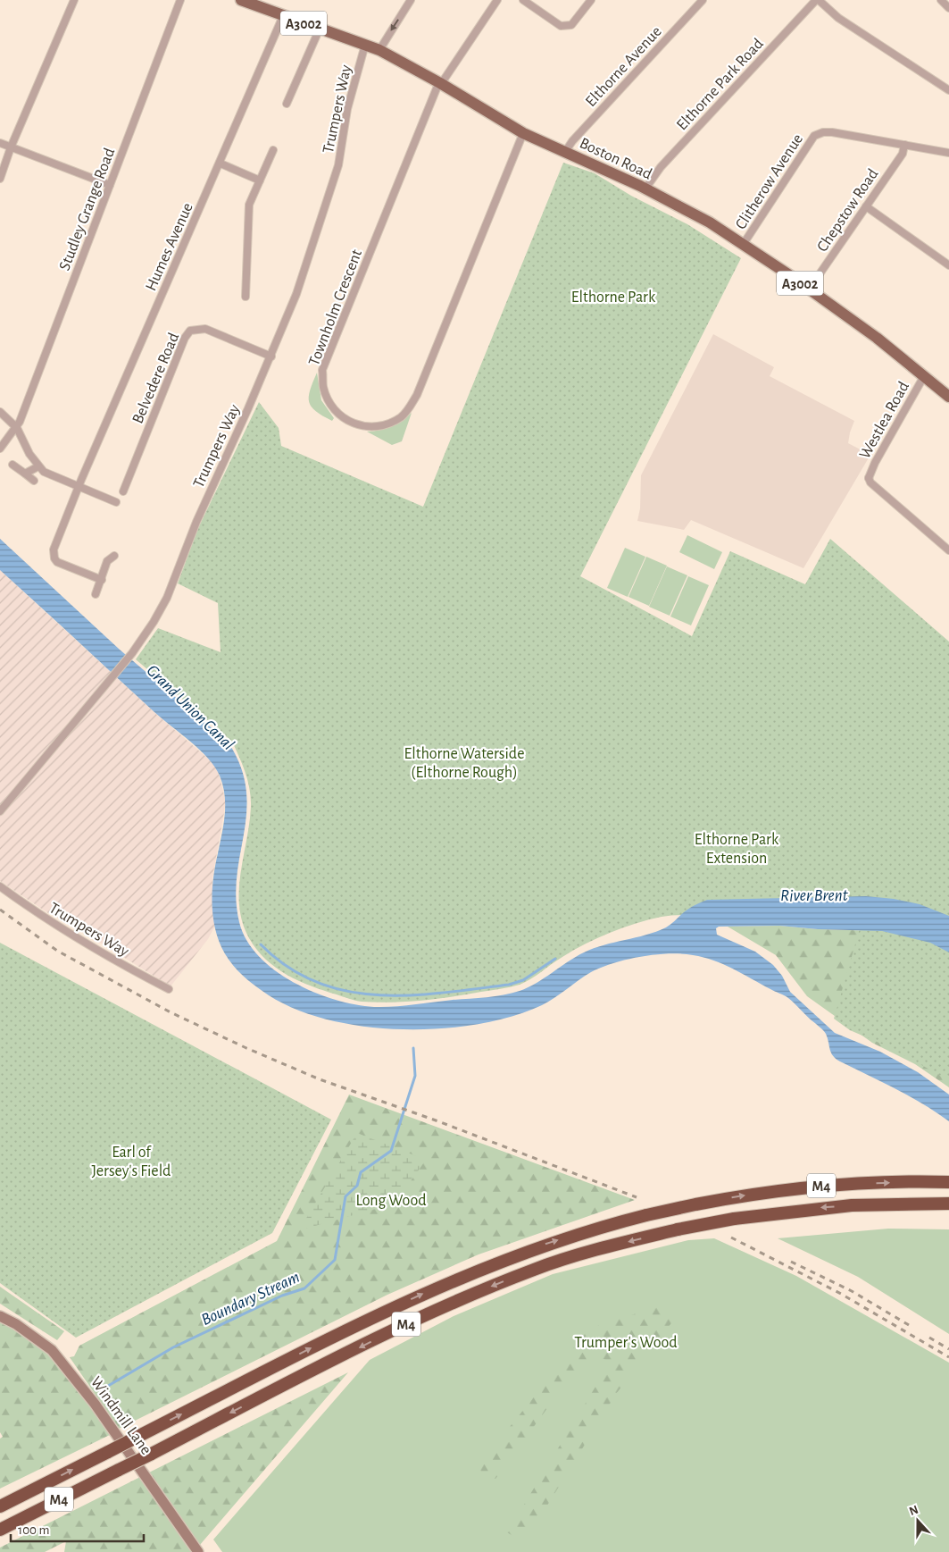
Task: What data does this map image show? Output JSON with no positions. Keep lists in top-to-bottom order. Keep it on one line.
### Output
{"streets":{"highway":["M4"],"main road":["A3002","Boston Road","Windmill Lane"],"street":["Elthorne Avenue","Elthorne Park Road","Trumpers Way","Clitherow Avenue","Studley Grange Road","Chepstow Road","Humes Avenue","Townholm Crescent","Belvedere Road","Westlea Road"]},"crossings":[["Elthorne Avenue","Boston Road"],["Elthorne Park Road","Boston Road"],["Trumpers Way","Boston Road"],["Trumpers Way","Belvedere Road"],["Boston Road","Clitherow Avenue"],["Boston Road","Chepstow Road"],["Boston Road","Humes Avenue"],["Boston Road","Townholm Crescent"],["Boston Road","Westlea Road"],["Clitherow Avenue","Chepstow Road"]],"water":["Grand Union Canal","River Brent","Boundary Stream"],"parks":["Elthorne Park","Elthorne Waterside (Elthorne Rough)","Elthorne Park Extension","Earl of Jersey's Field","Long Wood","Trumper's Wood"],"scale_bar":"100 m","north":"top"}
